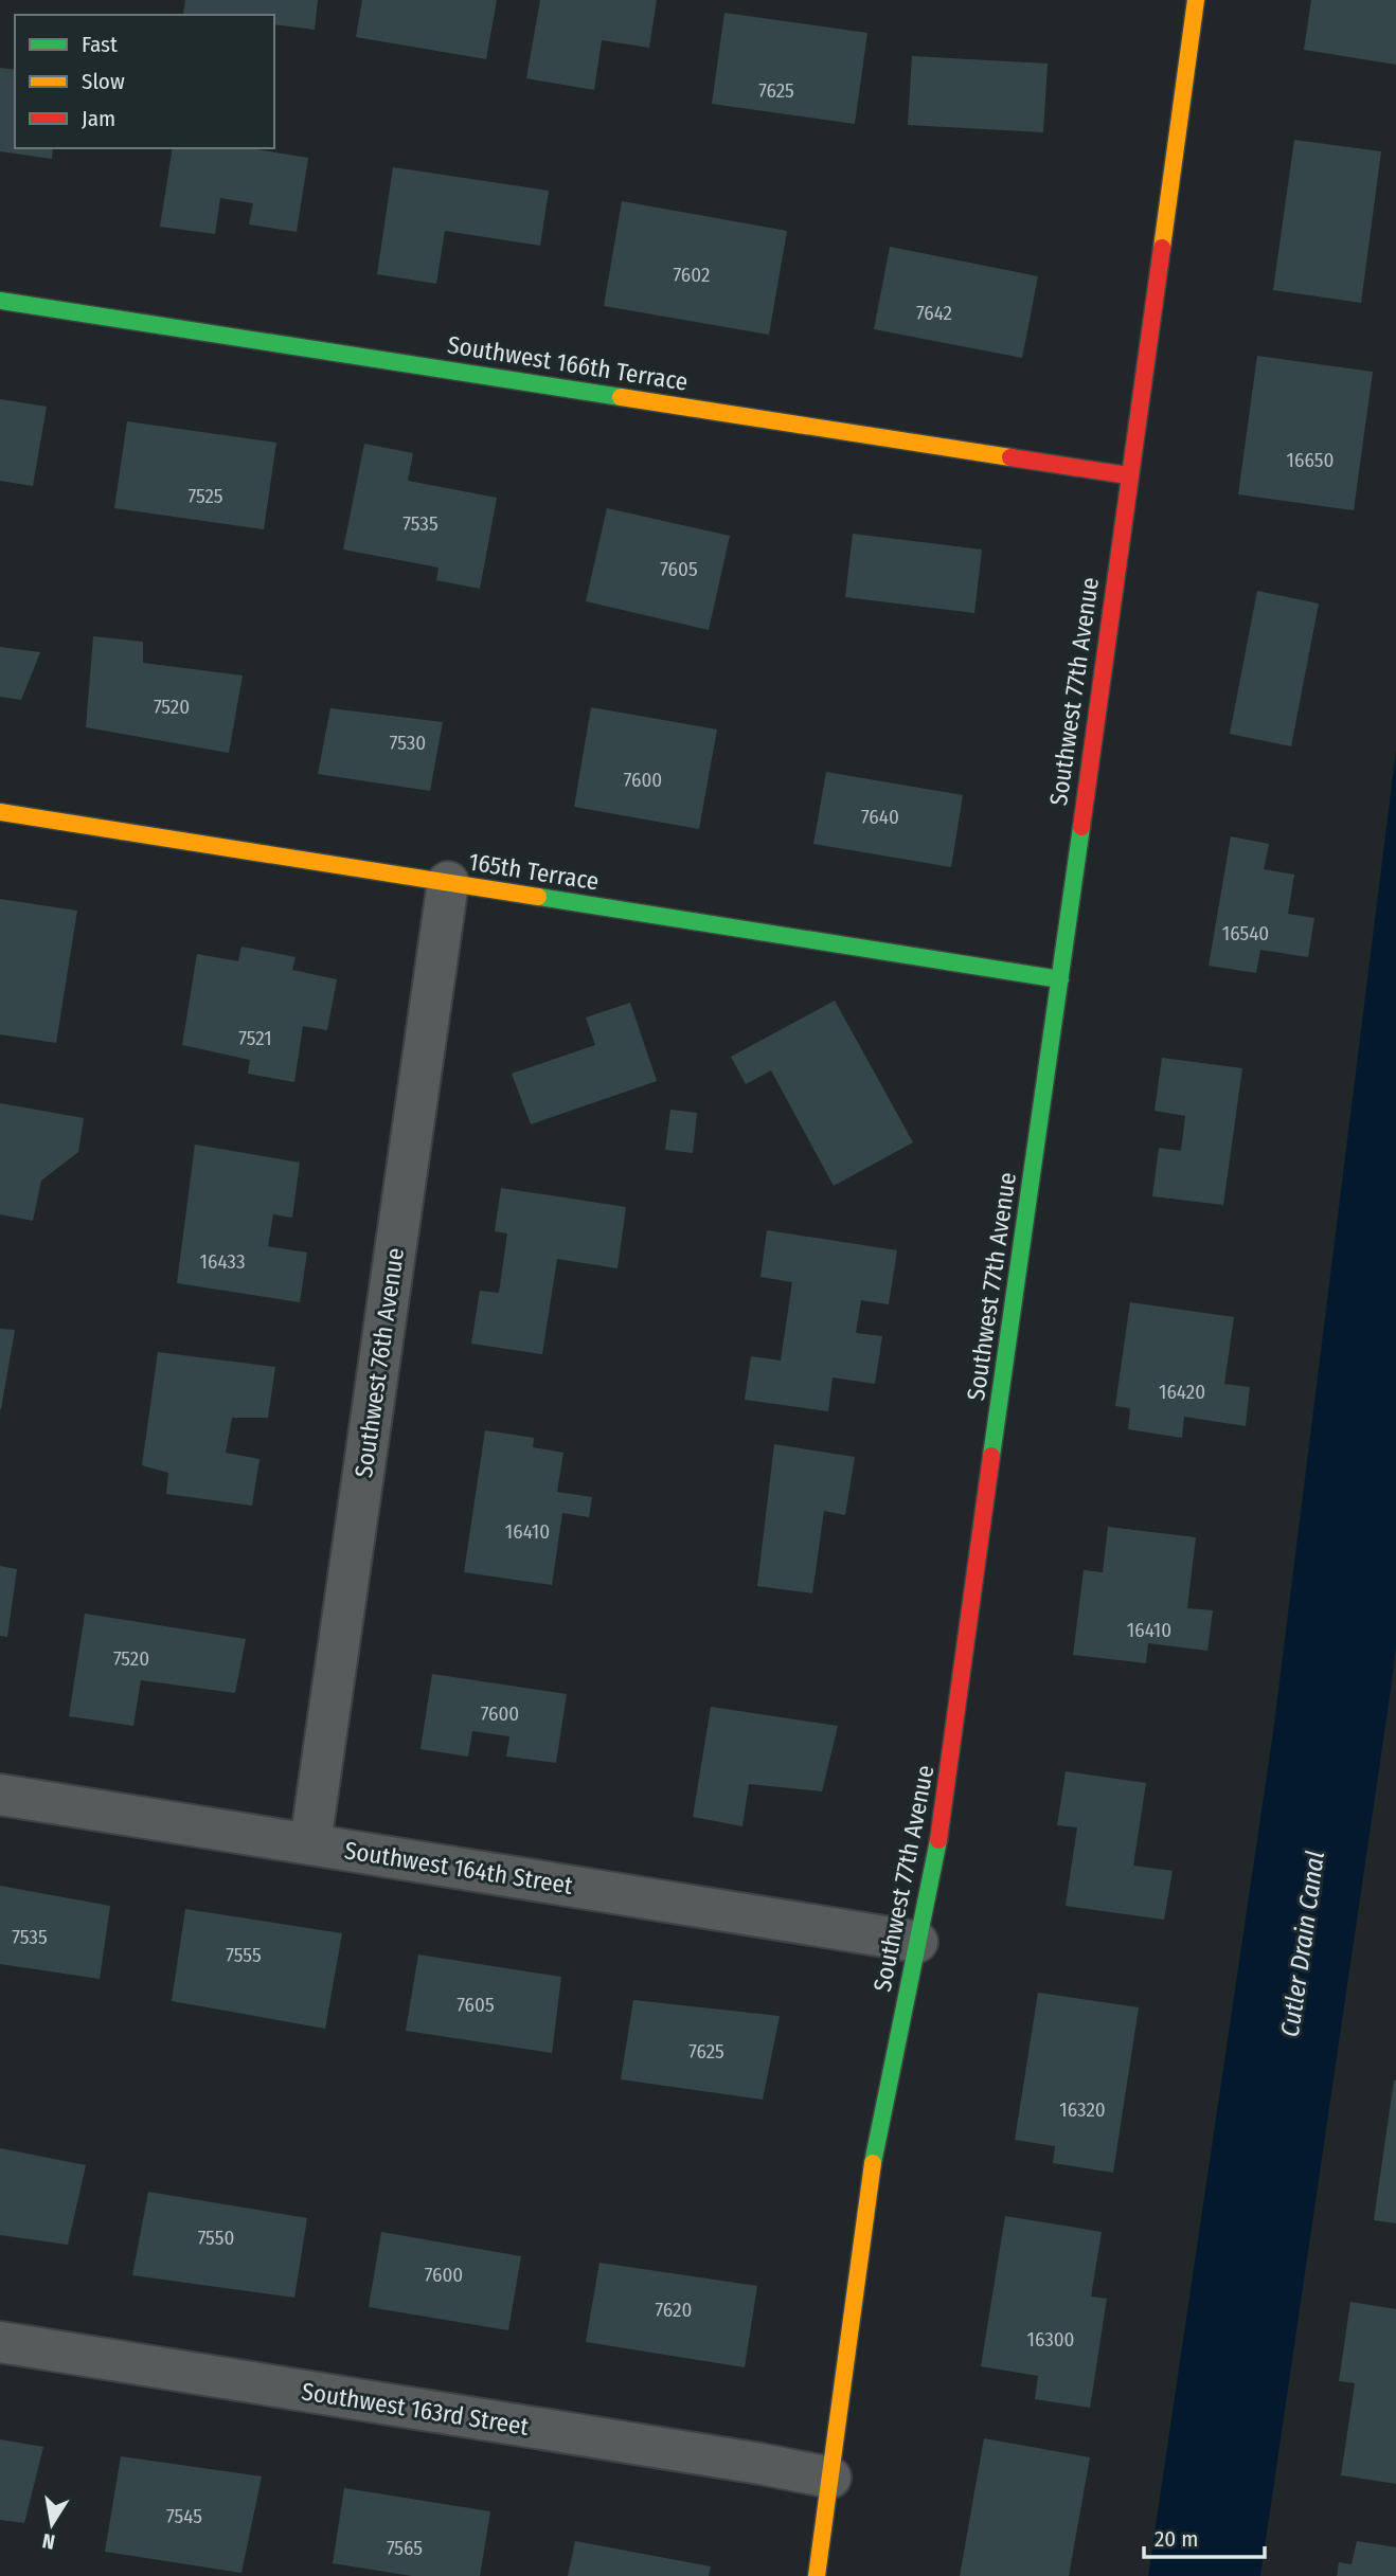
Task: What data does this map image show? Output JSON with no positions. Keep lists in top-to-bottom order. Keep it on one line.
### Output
{"streets":{"street":["Southwest 166th Terrace","Southwest 77th Avenue","165th Terrace","Southwest 76th Avenue","Southwest 164th Street","Southwest 163rd Street"]},"crossings":[["Southwest 166th Terrace","Southwest 77th Avenue"],["Southwest 77th Avenue","165th Terrace"],["Southwest 77th Avenue","Southwest 164th Street"],["Southwest 77th Avenue","Southwest 163rd Street"],["165th Terrace","Southwest 76th Avenue"],["Southwest 76th Avenue","Southwest 164th Street"]],"water":["Cutler Drain Canal"],"house_numbers":["7625","7602","7642","16650","7525","7535","7605","7520","7530","7600","7640","16540","7521","16433","16420","16410","16410","7520","7600","7535","7555","7605","7625","16320","7550","7600","7620","16300","7545","7565"],"legend":["Fast","Slow","Jam"],"scale_bar":"20 m","north":"bottom"}
